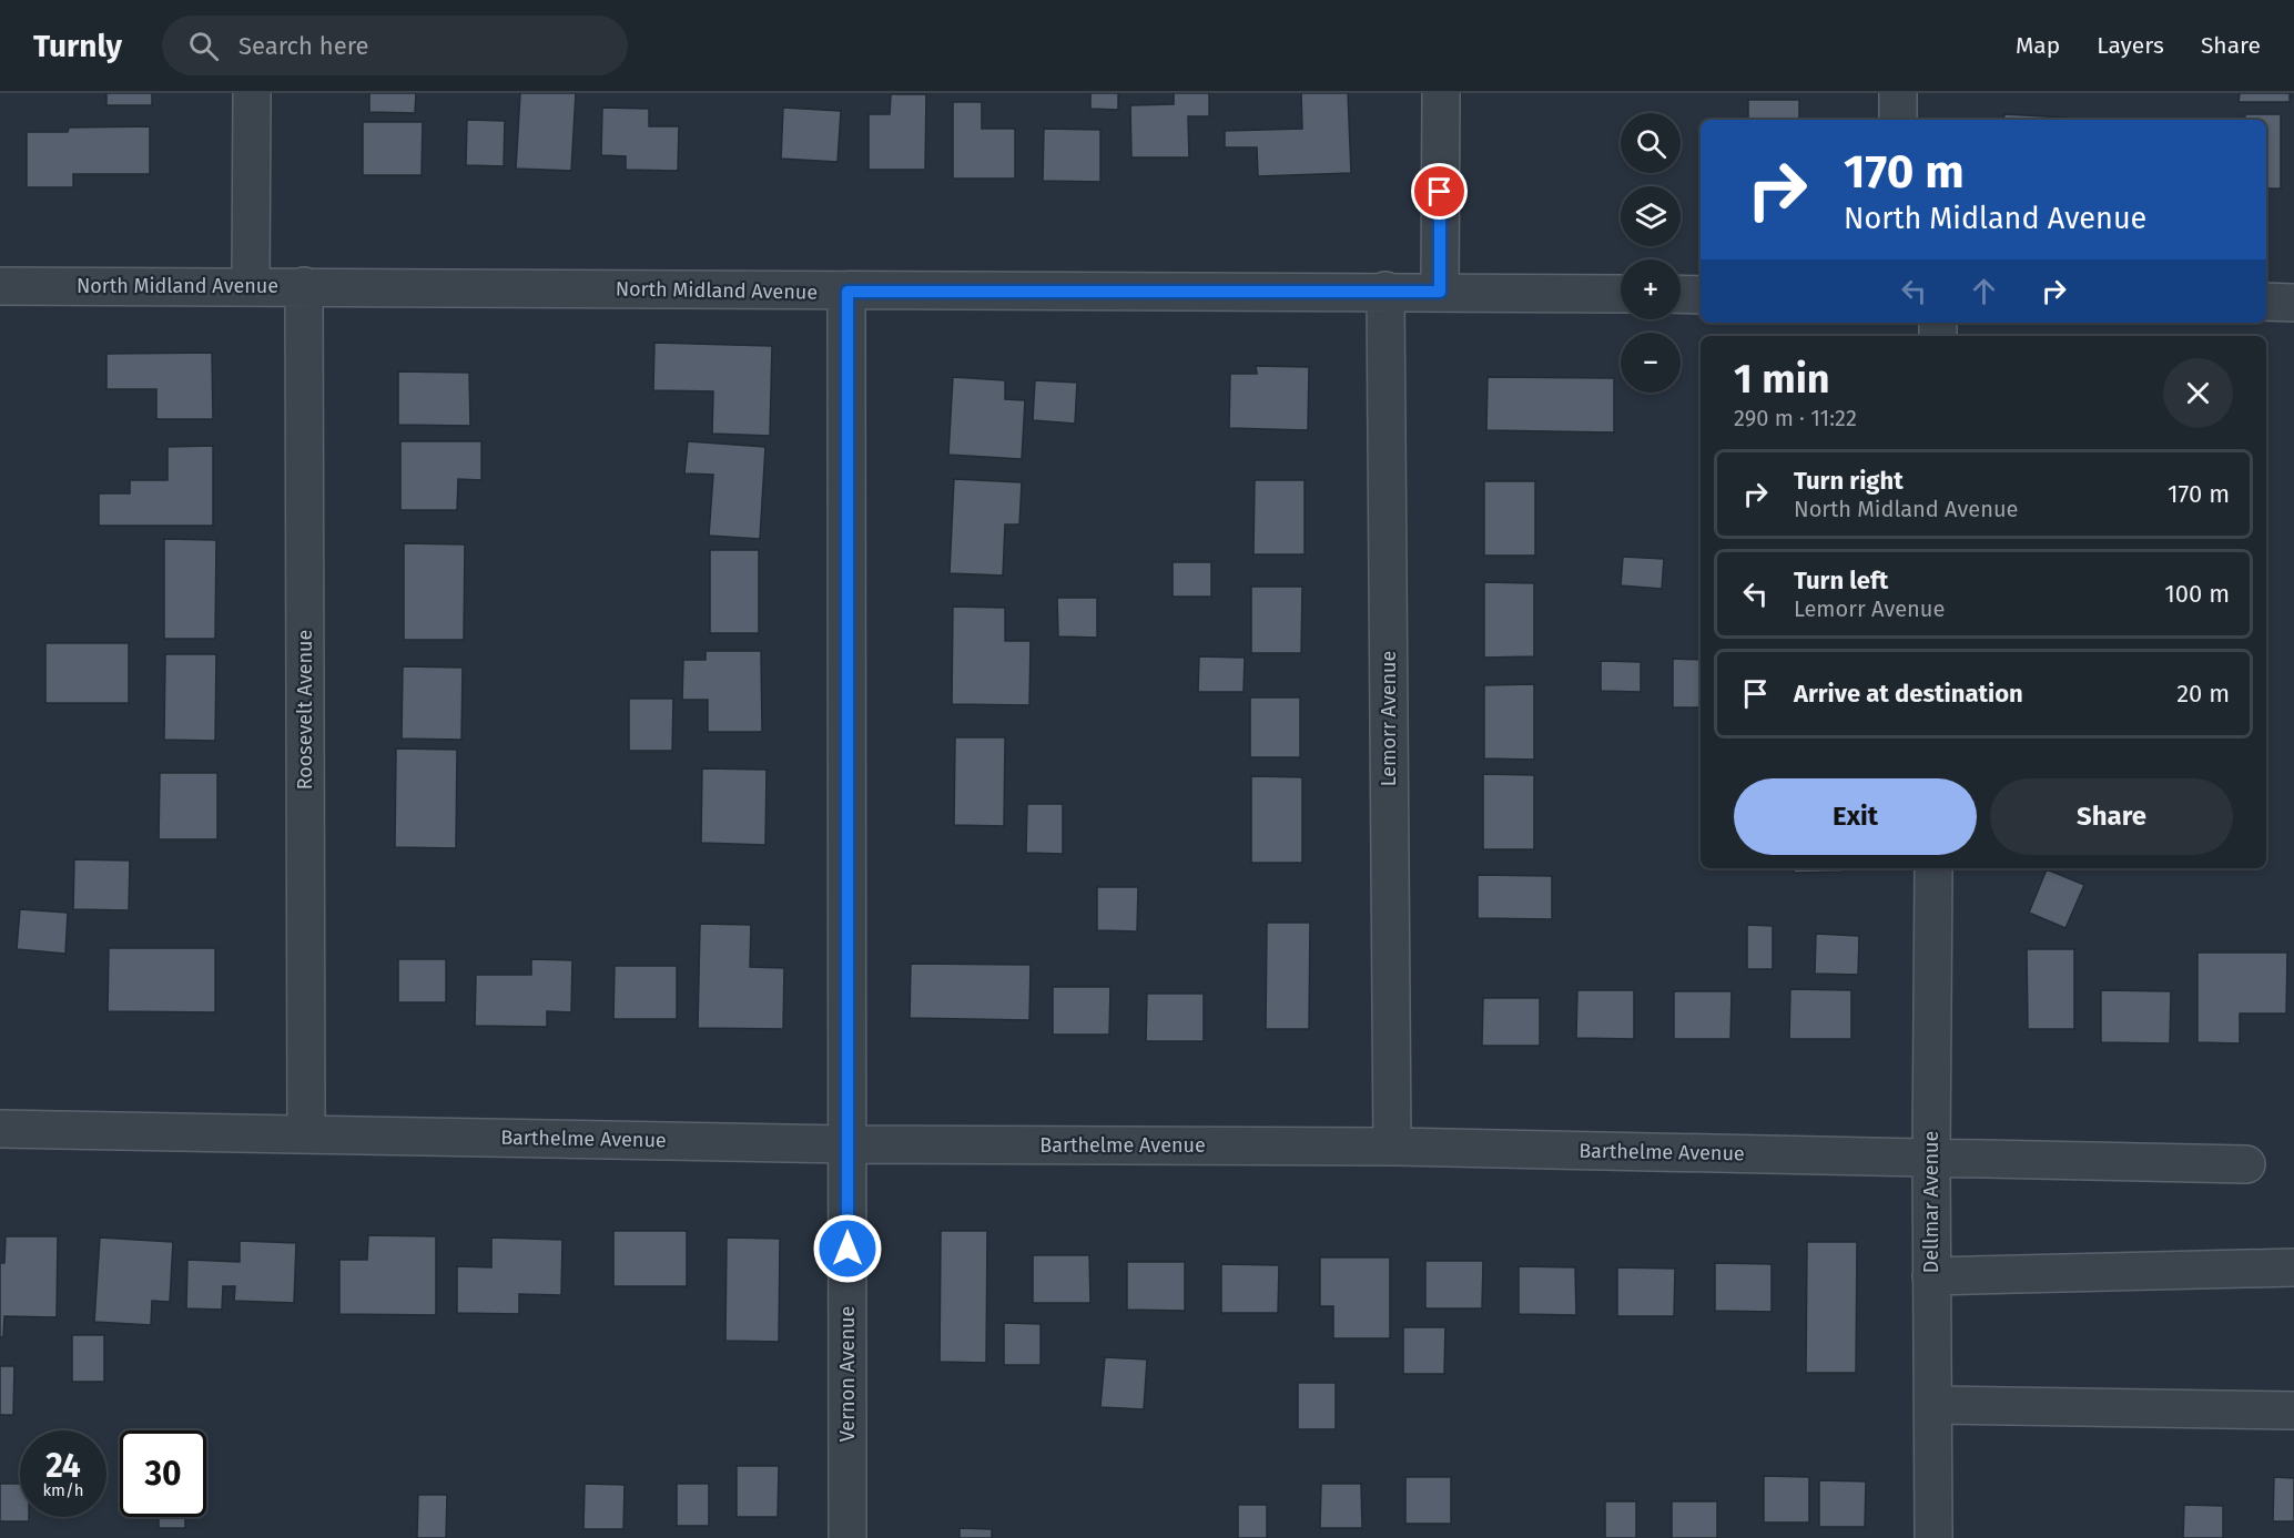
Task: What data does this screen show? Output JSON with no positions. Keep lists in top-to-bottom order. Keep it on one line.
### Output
{"streets":{"street":["North Midland Avenue","Roosevelt Avenue","Lemorr Avenue","Barthelme Avenue","Dellmar Avenue","Vernon Avenue"]},"crossings":[["North Midland Avenue","Roosevelt Avenue"],["North Midland Avenue","Lemorr Avenue"],["North Midland Avenue","Vernon Avenue"],["Roosevelt Avenue","Barthelme Avenue"],["Lemorr Avenue","Barthelme Avenue"],["Barthelme Avenue","Dellmar Avenue"],["Barthelme Avenue","Vernon Avenue"]],"page":{"header":"Turnly","search":"Search here","nav":["Map","Layers","Share"],"map_buttons":["+","−"],"turn":["170 m","North Midland Avenue"],"heading":["1 min","290 m · 11:22"],"list":[{"name":"Turn right","note":"North Midland Avenue","value":"170 m"},{"name":"Turn left","note":"Lemorr Avenue","value":"100 m"},{"name":"Arrive at destination","value":"20 m"}],"buttons":["Exit","Share"],"speed":"24 km/h","limit":"30"}}
